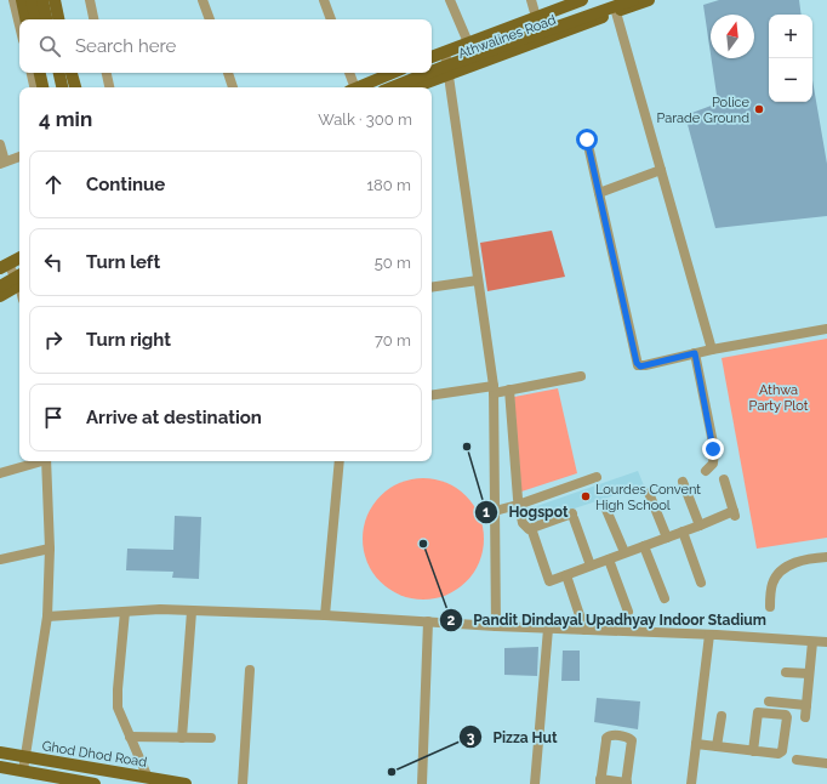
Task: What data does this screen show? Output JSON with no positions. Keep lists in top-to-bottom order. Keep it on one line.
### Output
{"streets":{"main road":["Athwalines Road","Ghod Dhod Road"]},"parks":["Athwa Party Plot"],"places":["Police Parade Ground","Hogspot","Lourdes Convent High School","Pandit Dindayal Upadhyay Indoor Stadium","Pizza Hut"],"north":"top","page":{"map_buttons":["+","−"],"search":"Search here","heading":["4 min","Walk · 300 m"],"list":[["Continue","180 m"],["Turn left","50 m"],["Turn right","70 m"],"Arrive at destination"]}}
